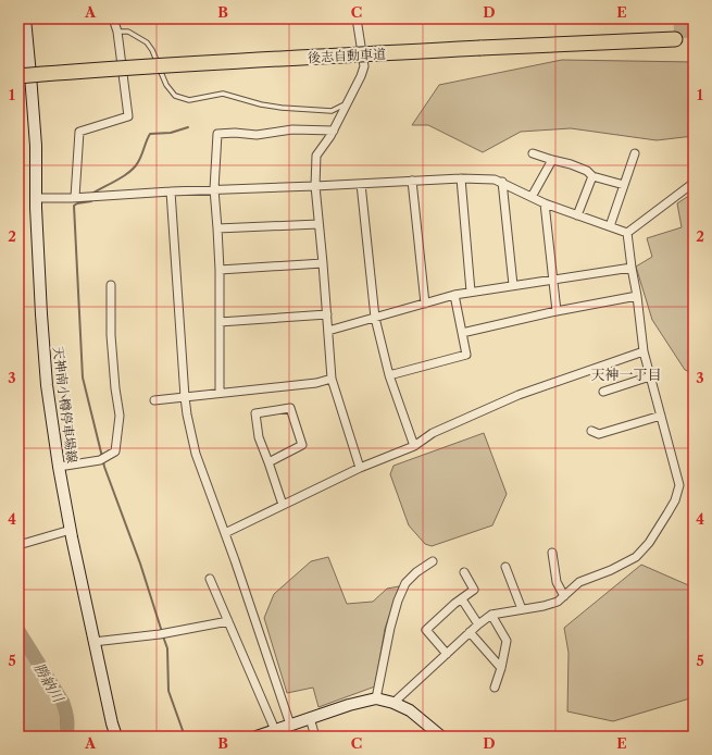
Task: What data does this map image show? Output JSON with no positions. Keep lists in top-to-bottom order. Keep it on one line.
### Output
{"streets":{"highway":["後志自動車道"],"main road":["天神南小樽停車場線"]},"districts":["天神一丁目"],"water":["勝納川"],"grid":{"columns":["A","B","C","D","E"],"rows":["1","2","3","4","5"]}}
